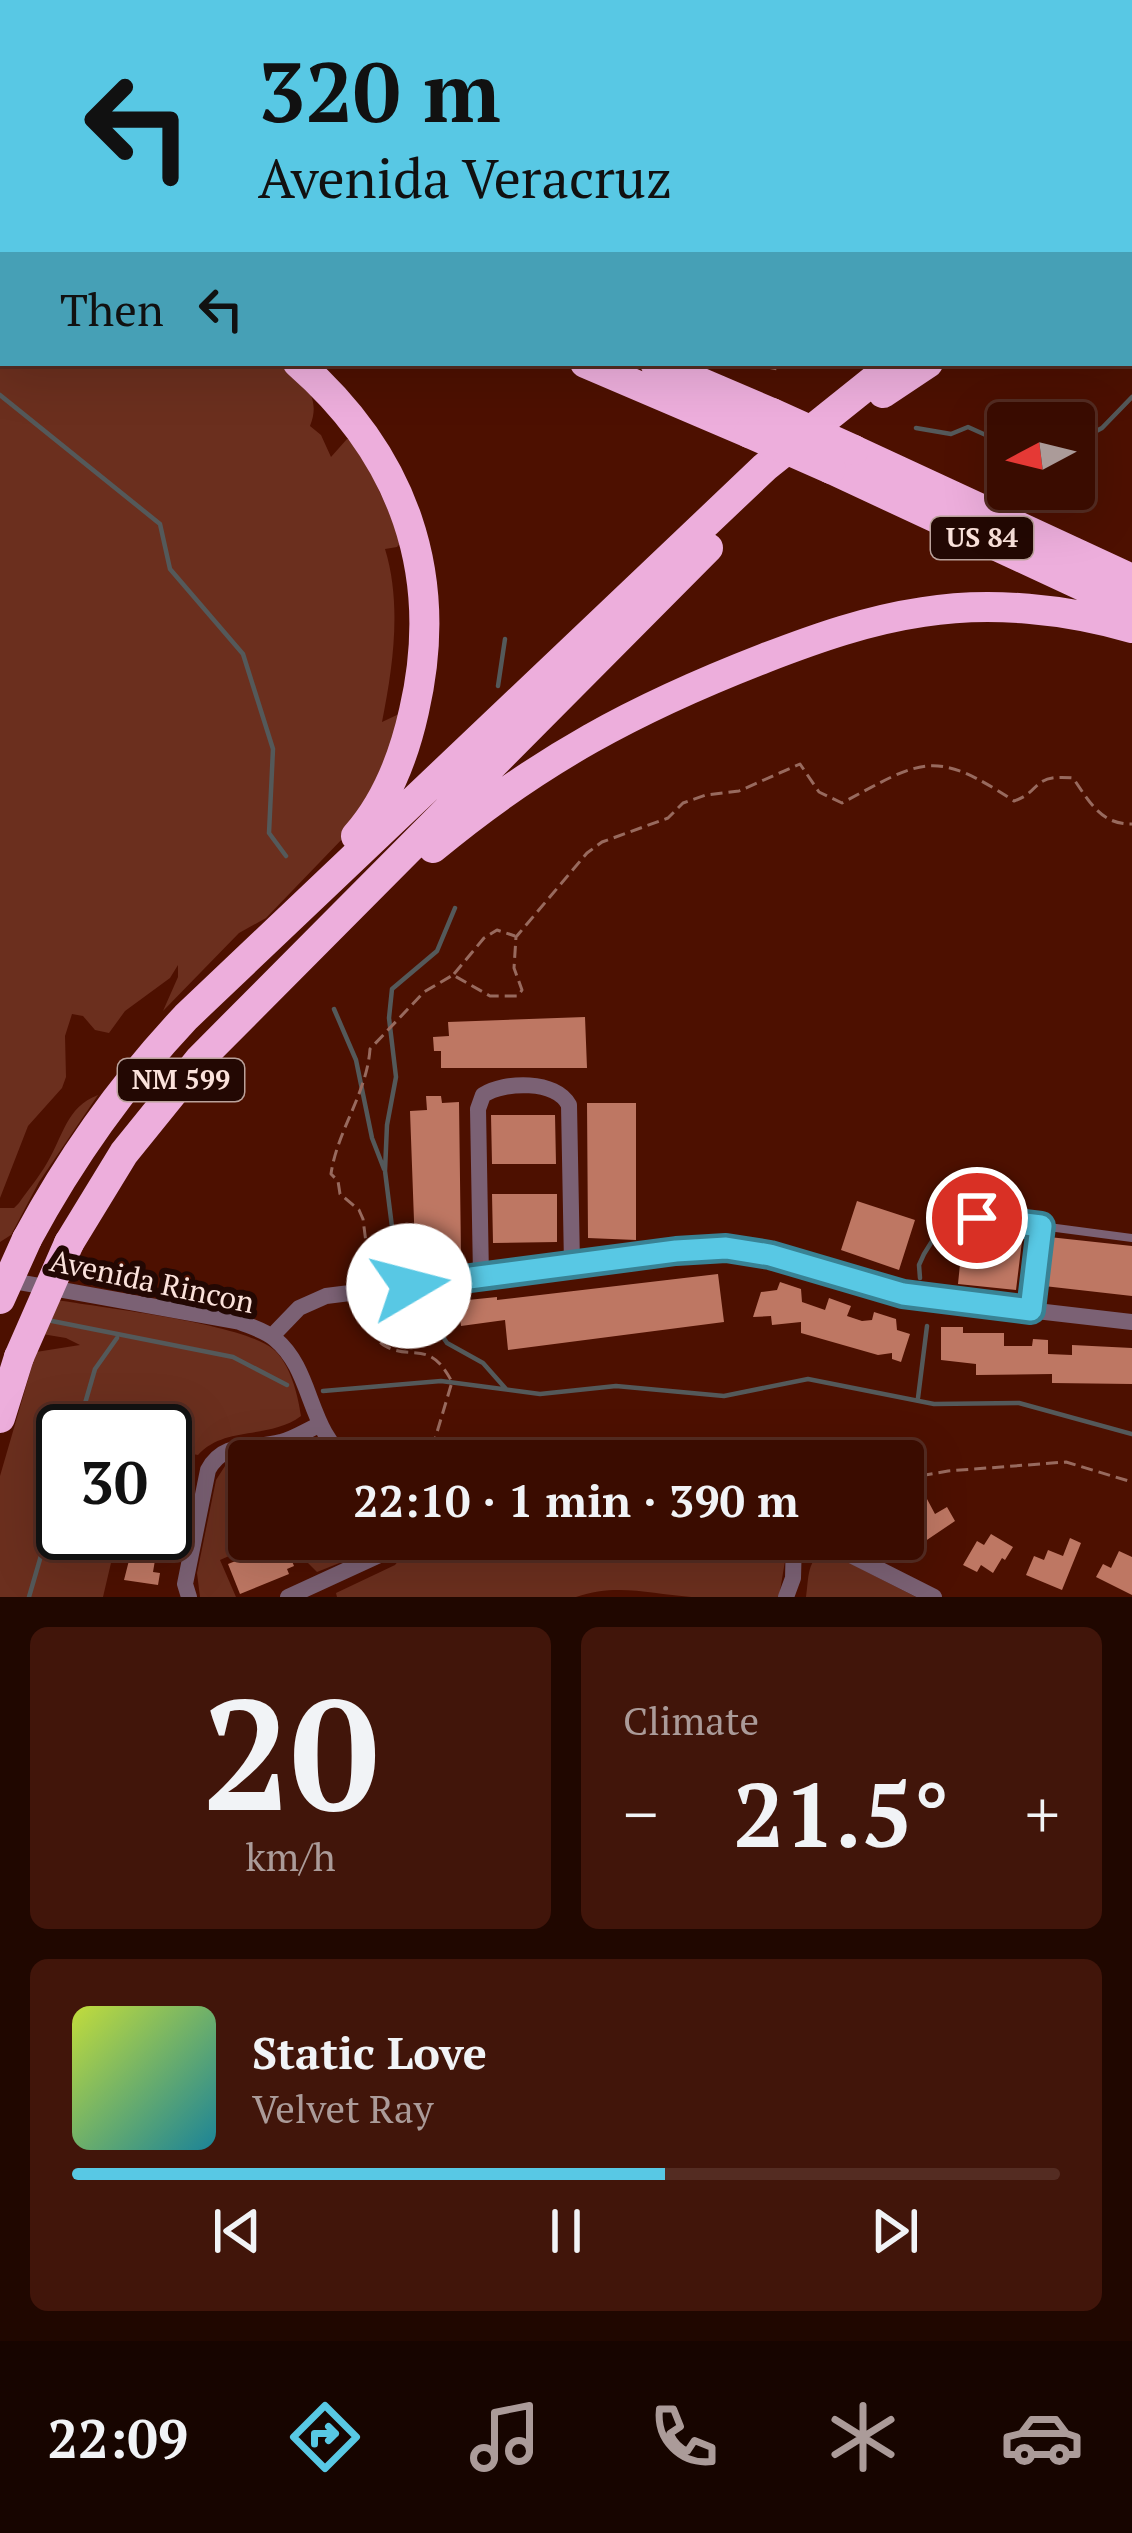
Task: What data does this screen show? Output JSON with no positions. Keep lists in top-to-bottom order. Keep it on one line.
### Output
{"streets":{"highway":["US 84","NM 599"],"street":["Avenida Rincon"]},"north":"left","page":{"turn":["320 m","Avenida Veracruz"],"then":"Then","limit":"30","trip":"22:10 · 1 min · 390 m","tile":[["20","km/h"],"Climate"],"heat":["−","21.5°","+"],"song":["Static Love","Velvet Ray"],"tabs":"22:09"}}
